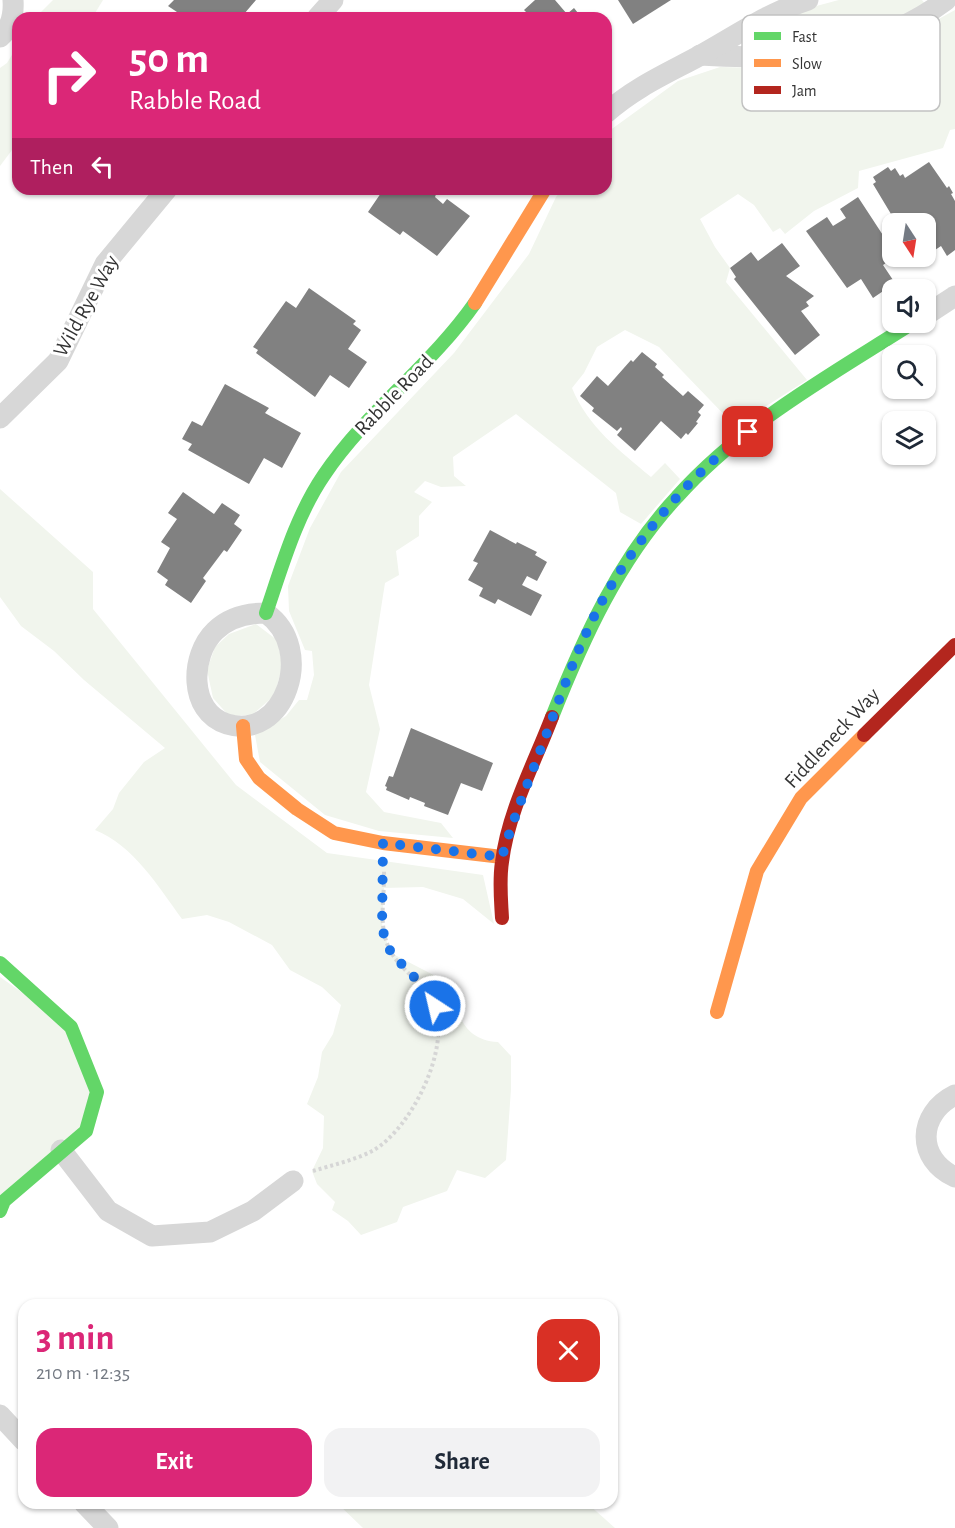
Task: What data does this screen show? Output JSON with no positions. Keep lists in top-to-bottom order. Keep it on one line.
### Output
{"streets":{"street":["Wild Rye Way","Rabble Road","Fiddleneck Way"]},"legend":["Fast","Slow","Jam"],"north":"bottom","page":{"turn":["50 m","Rabble Road"],"then":"Then","heading":["3 min","210 m · 12:35"],"buttons":["Exit","Share"]}}
